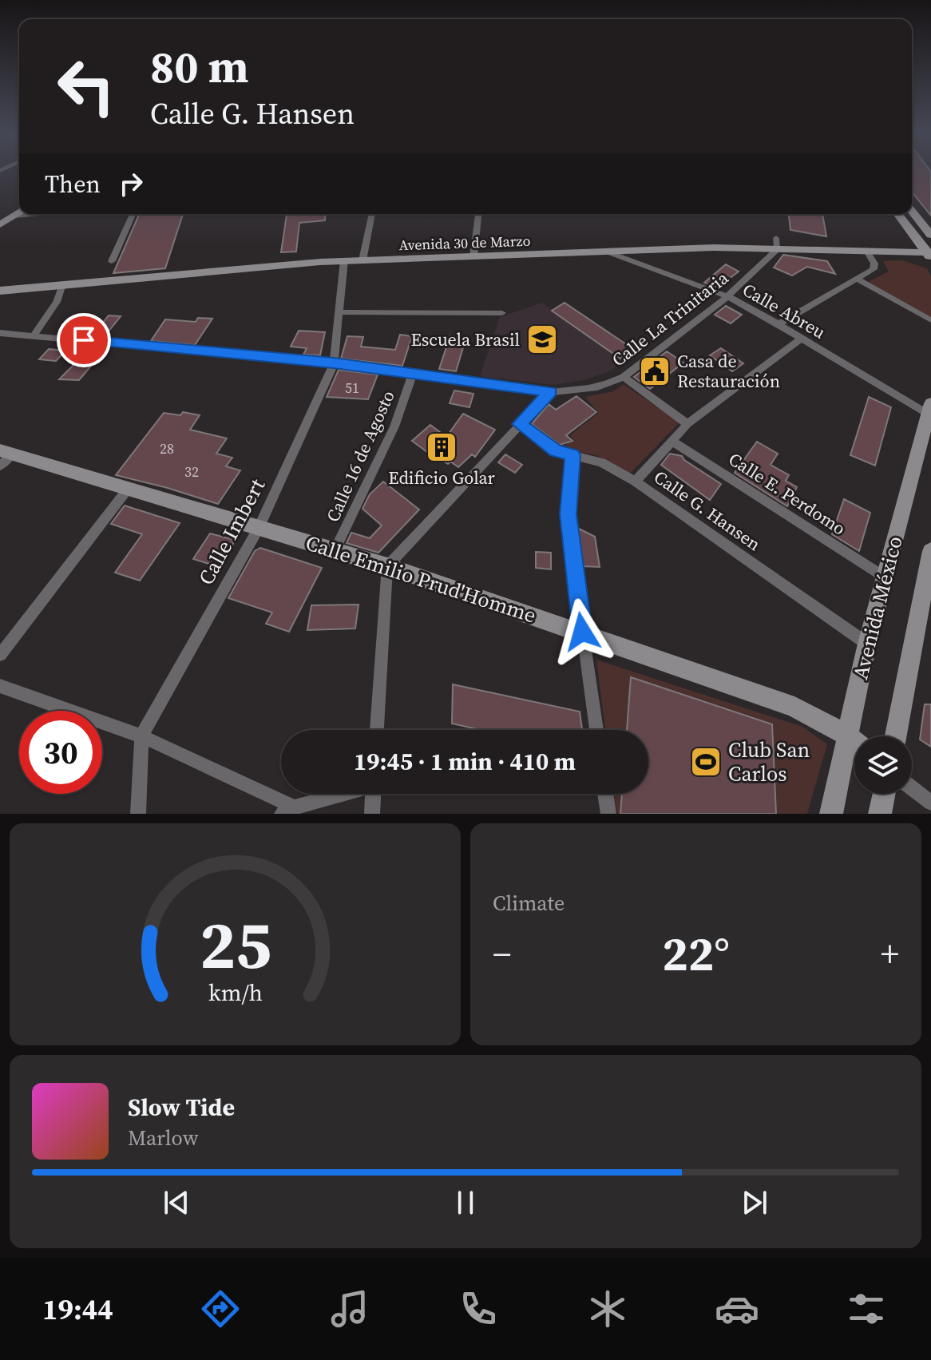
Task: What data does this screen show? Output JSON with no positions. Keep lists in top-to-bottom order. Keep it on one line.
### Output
{"streets":{"main road":["Avenida 30 de Marzo","Calle Emilio Prud'Homme","Avenida México"],"street":["Calle Abreu","Calle La Trinitaria","Calle 16 de Agosto","Calle E. Perdomo","Calle G. Hansen","Calle Imbert"]},"crossings":[["Avenida 30 de Marzo","Calle Abreu"],["Avenida 30 de Marzo","Calle La Trinitaria"],["Avenida 30 de Marzo","Calle Imbert"],["Calle Abreu","Calle La Trinitaria"],["Calle Abreu","Avenida México"],["Calle La Trinitaria","Calle 16 de Agosto"],["Calle La Trinitaria","Calle Imbert"],["Calle 16 de Agosto","Calle Emilio Prud'Homme"],["Calle E. Perdomo","Avenida México"],["Calle G. Hansen","Avenida México"],["Calle Imbert","Calle Emilio Prud'Homme"],["Calle Emilio Prud'Homme","Avenida México"]],"places":{"school or university":["Escuela Brasil"],"public building":["Casa de Restauración"],"building":["Edificio Golar"],"sports":["Club San Carlos"]},"house_numbers":["51","28","32"],"page":{"turn":["80 m","Calle G. Hansen"],"then":"Then","limit":"30","trip":"19:45 · 1 min · 410 m","tile":"Climate","heat":["−","22°","+"],"song":["Slow Tide","Marlow"],"tabs":"19:44","gauge":["25","km/h"]}}
